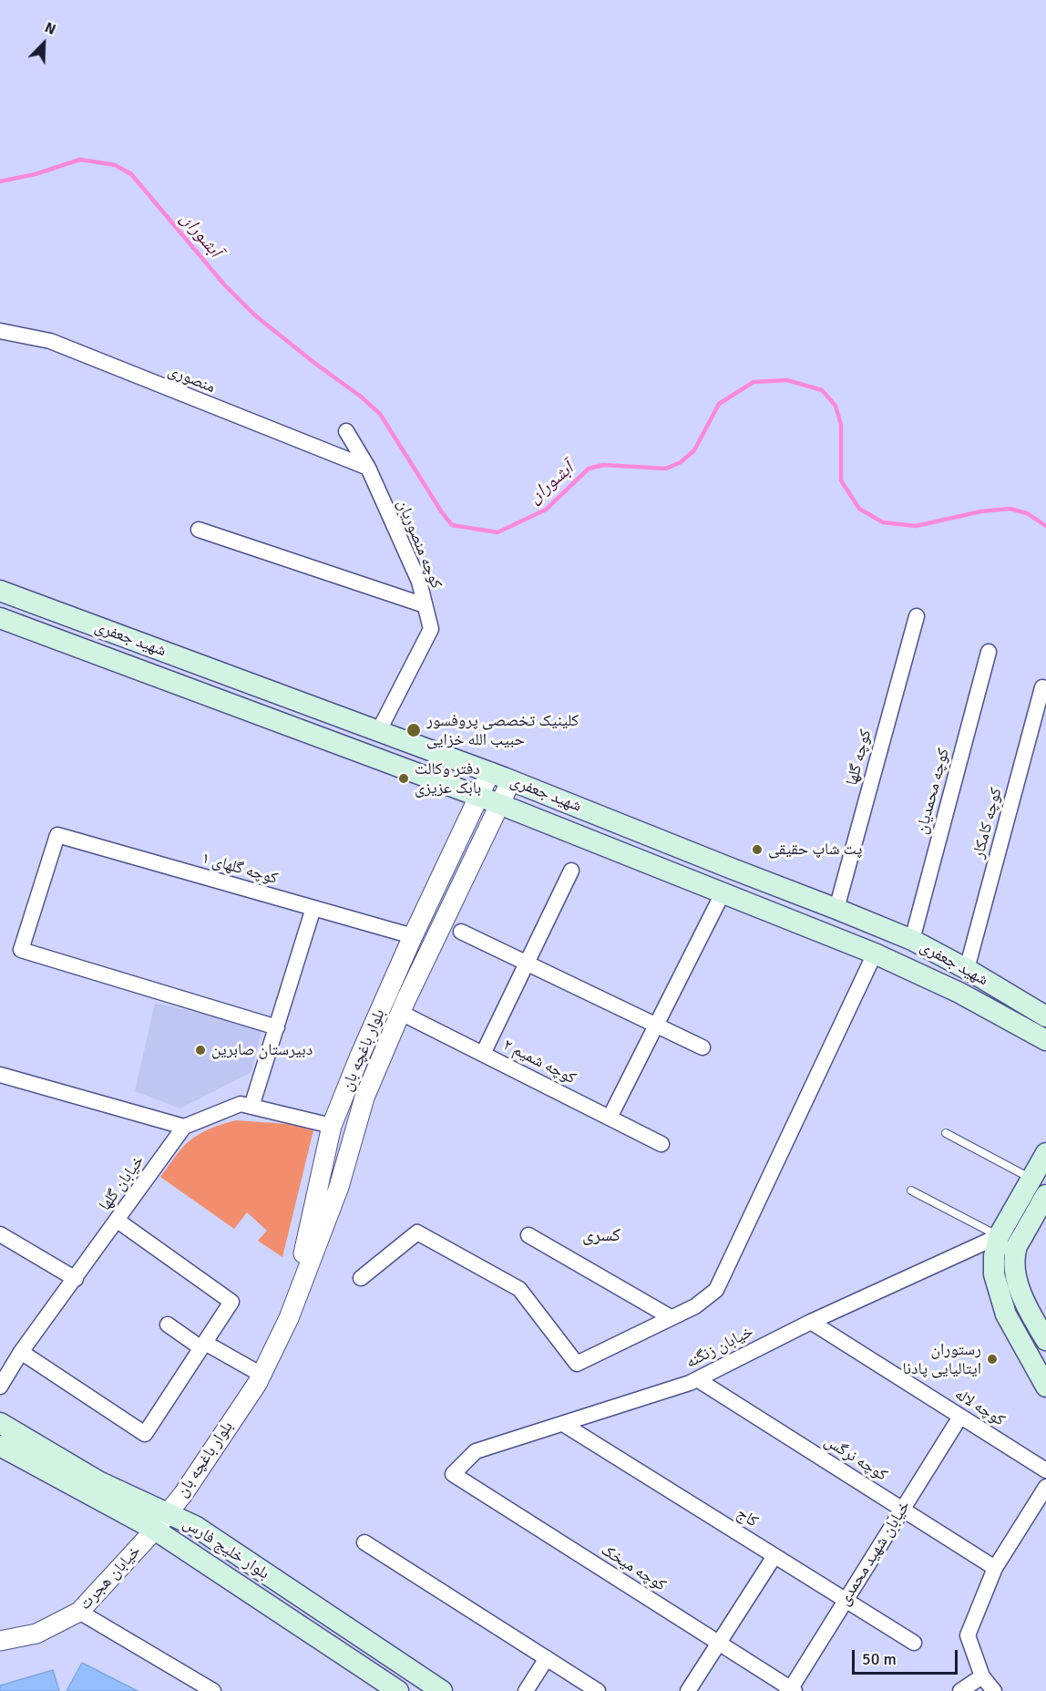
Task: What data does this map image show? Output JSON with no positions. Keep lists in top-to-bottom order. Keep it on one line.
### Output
{"streets":{"main road":["شهید جعفری","بلوار خلیج فارس"],"street":["منصوری","کوچه منصوریان","کوچه گلها","کوچه محمدیان","کوچه کامکار","کوچه گلهای ۱","بلوار باغچه بان","کوچه شمیم ۲","خیابان گلها","خیابان زنگنه","کوچه لاله","کوچه نرگس","کاج","خیابان شهید محمدی","کوچه میخک","خیابان هجرت"]},"crossings":[["منصوری","کوچه منصوریان"],["کوچه منصوریان","شهید جعفری"],["شهید جعفری","کوچه گلها"],["شهید جعفری","کوچه محمدیان"],["شهید جعفری","کوچه کامکار"],["شهید جعفری","بلوار باغچه بان"],["کوچه گلهای ۱","بلوار باغچه بان"],["بلوار باغچه بان","کوچه شمیم ۲"],["بلوار باغچه بان","بلوار خلیج فارس"],["بلوار باغچه بان","خیابان هجرت"],["خیابان زنگنه","کوچه لاله"],["خیابان زنگنه","کوچه نرگس"],["خیابان زنگنه","کاج"],["خیابان زنگنه","کوچه میخک"],["کوچه لاله","خیابان شهید محمدی"],["کوچه نرگس","خیابان شهید محمدی"],["کاج","خیابان شهید محمدی"],["بلوار خلیج فارس","خیابان هجرت"],["خیابان شهید محمدی","کوچه میخک"]],"districts":["کسری"],"water":["آبشوران"],"places":["کلینیک تخصصی پروفسور حبیب الله خزایی","دفتر وکالت بابک عزیزی","پت شاپ حقیقی","دبیرستان صابرین","رستوران ایتالیایی پادنا"],"scale_bar":"50 m","north":"top right"}
